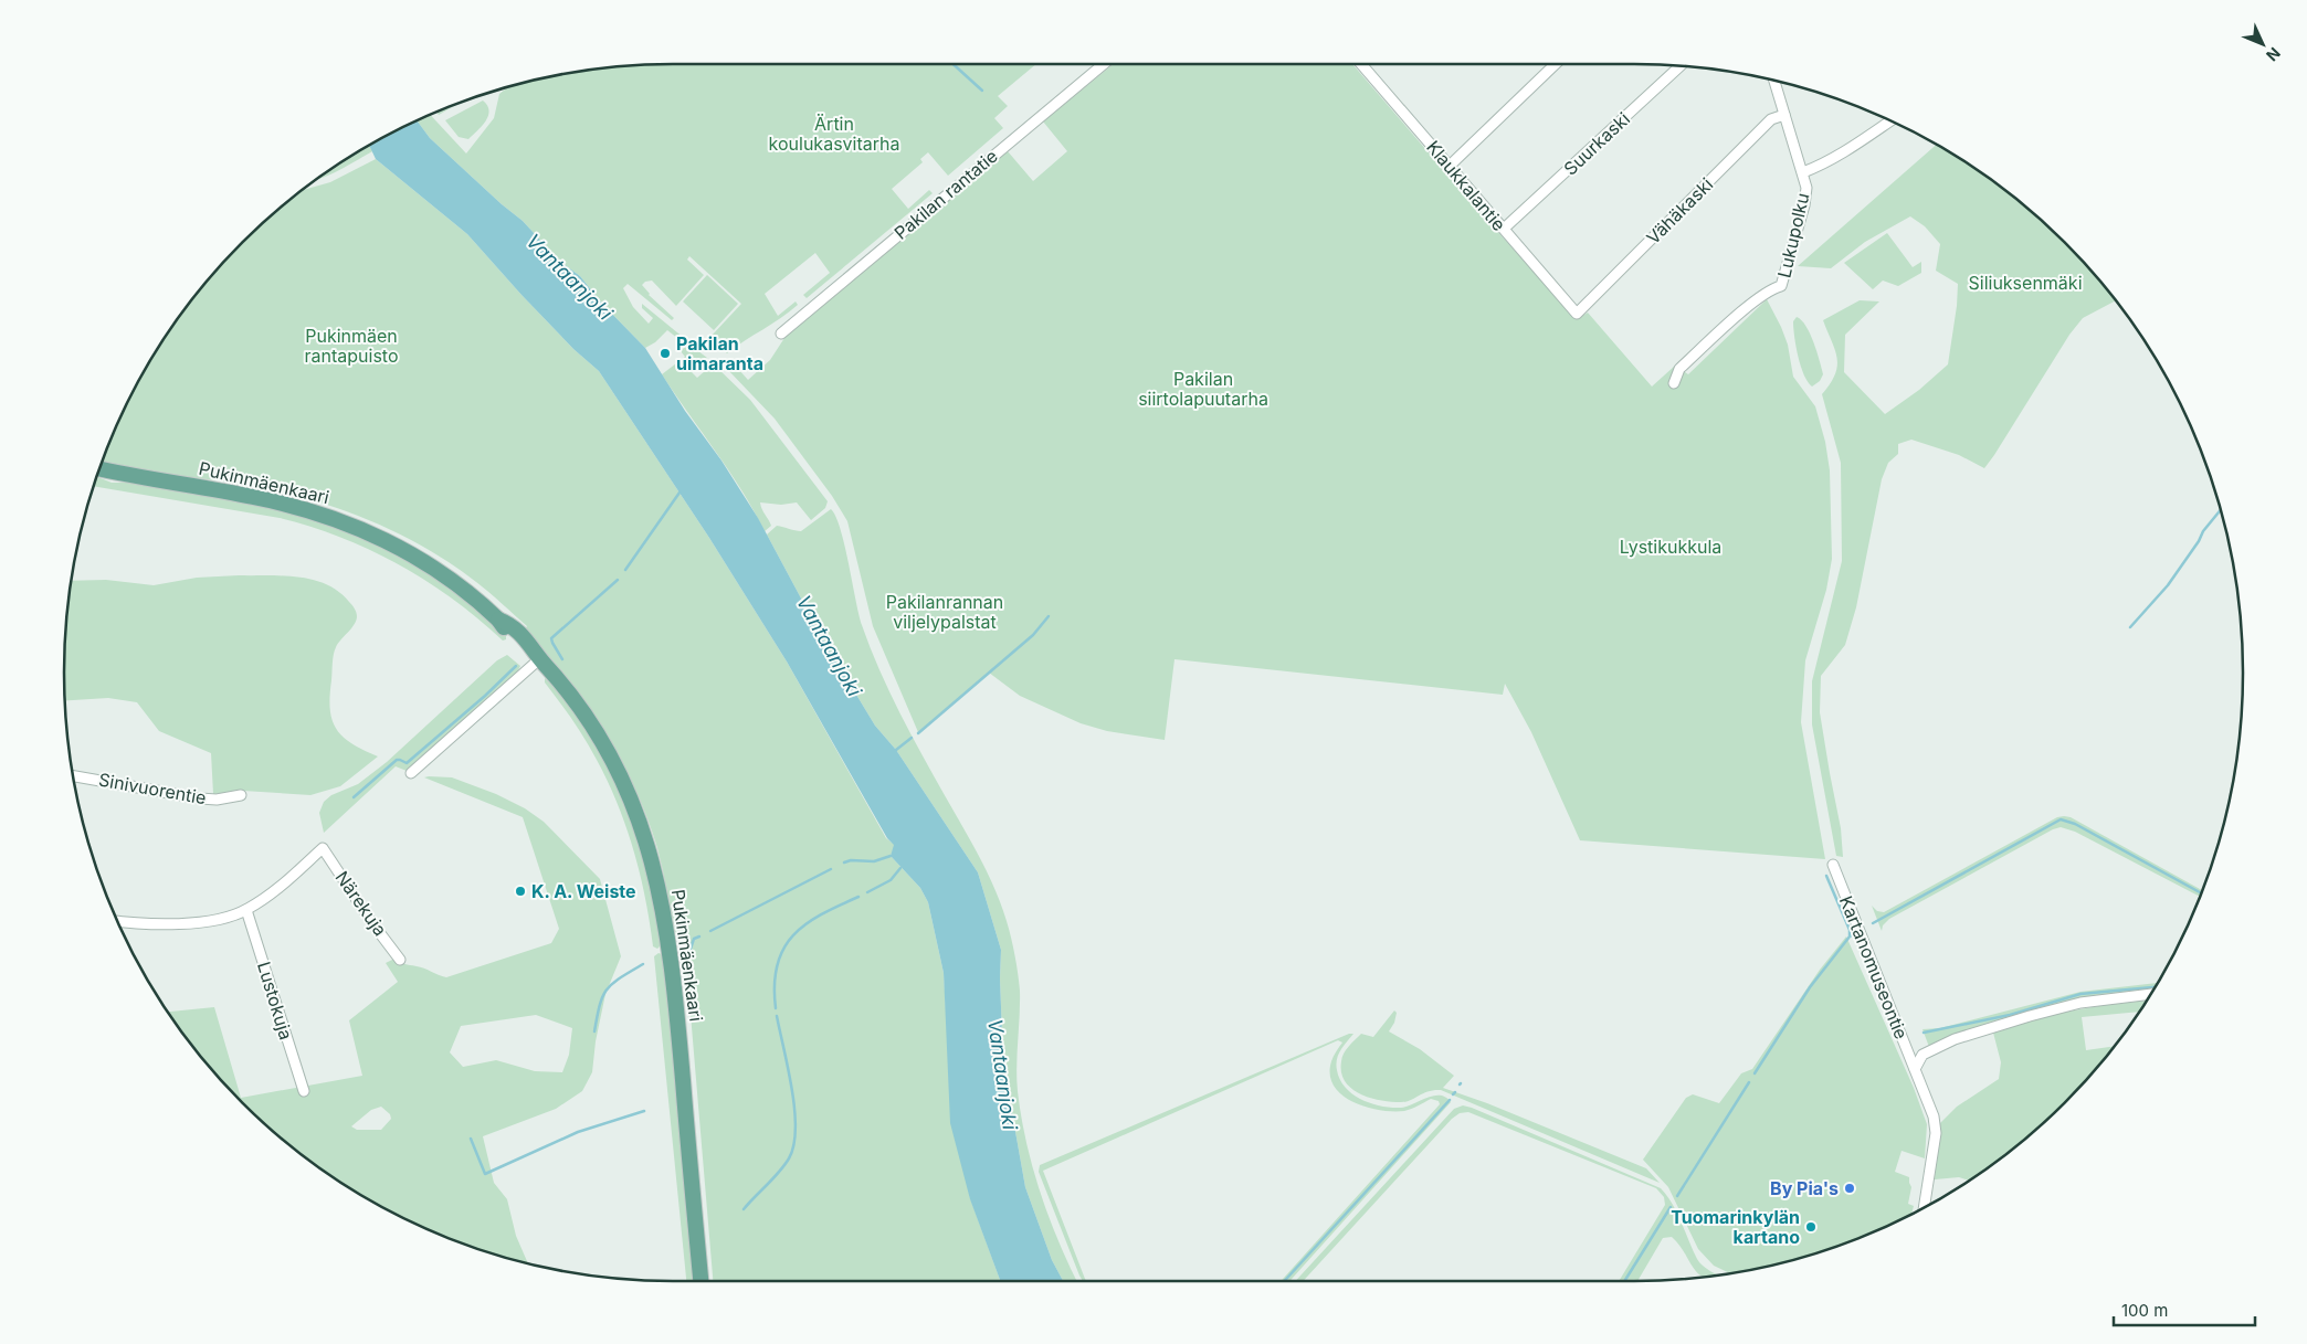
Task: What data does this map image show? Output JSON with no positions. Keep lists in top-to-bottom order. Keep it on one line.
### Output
{"streets":{"main road":["Pukinmäenkaari"],"street":["Suurkaski","Klaukkalantie","Pakilan rantatie","Vähäkaski","Lukupolku","Sinivuorentie","Närekuja","Kartanomuseontie","Lustokuja"]},"crossings":[["Suurkaski","Klaukkalantie"],["Klaukkalantie","Vähäkaski"],["Vähäkaski","Lukupolku"],["Närekuja","Lustokuja"]],"water":["Vantaanjoki"],"parks":["Ärtin koulukasvitarha","Siliuksenmäki","Pukinmäen rantapuisto","Pakilan siirtolapuutarha","Lystikukkula","Pakilanrannan viljelypalstat"],"places":["Pakilan uimaranta","K. A. Weiste","By Pia's","Tuomarinkylän kartano"],"scale_bar":"100 m","north":"bottom right"}
